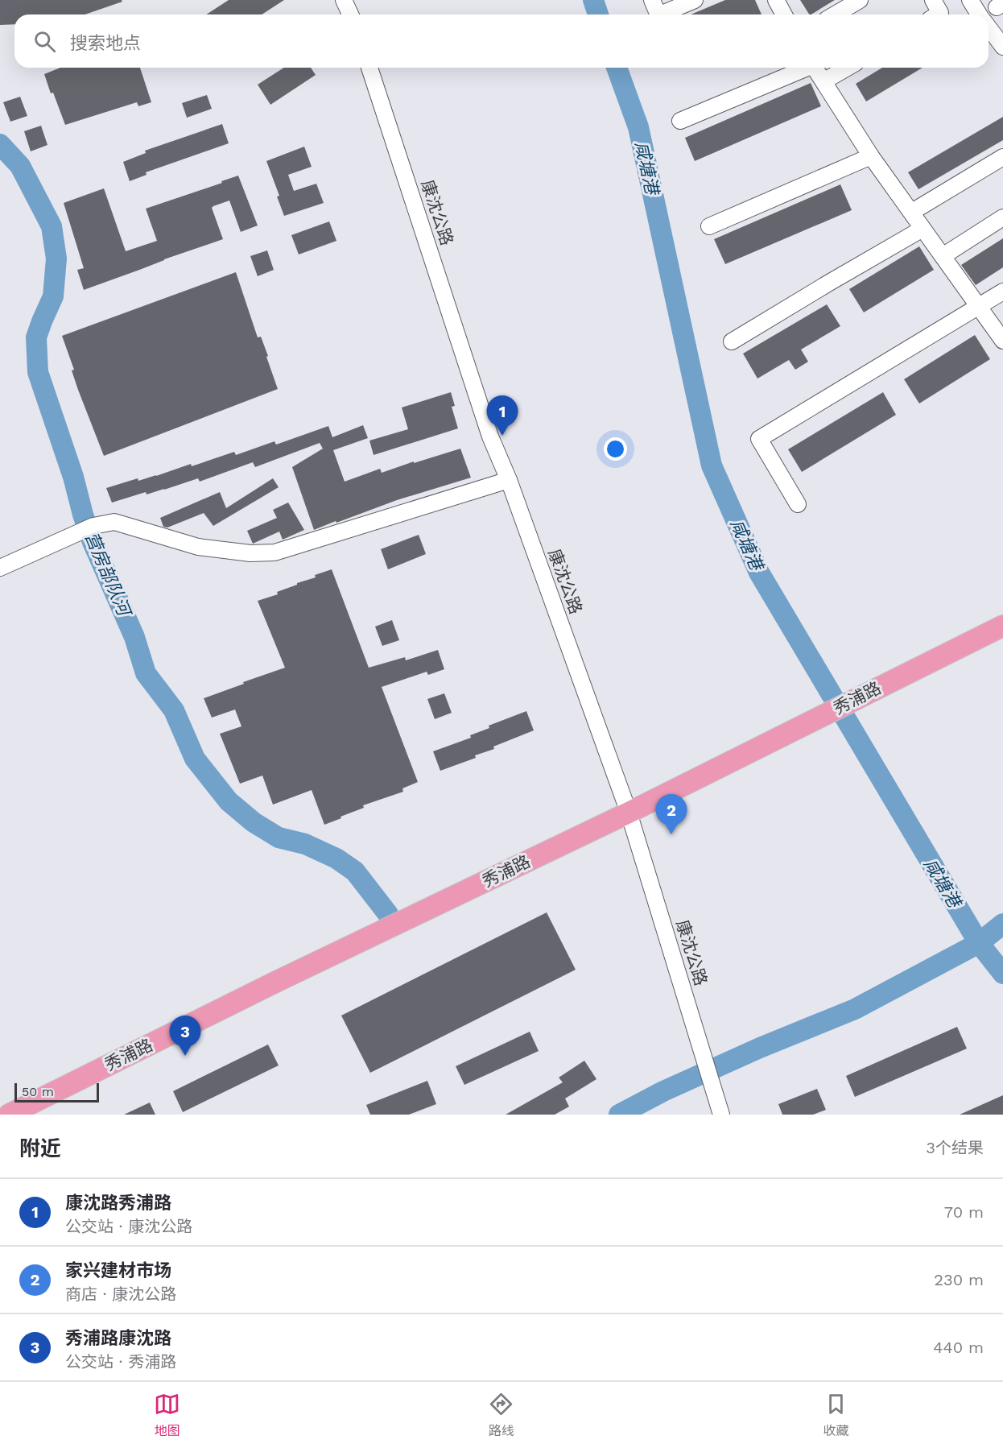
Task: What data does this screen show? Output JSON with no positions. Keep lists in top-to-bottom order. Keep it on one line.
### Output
{"streets":{"main road":["秀浦路"],"street":["康沈公路"]},"crossings":[["康沈公路","秀浦路"]],"water":["咸塘港","营房部队河"],"scale_bar":"50 m","page":{"search":"搜索地点","pins":["1","2","3"],"scale":"50 m","heading":["附近","3个结果"],"list":[{"mark":"1","name":"康沈路秀浦路","note":"公交站 · 康沈公路","value":"70 m"},{"mark":"2","name":"家兴建材市场","note":"商店 · 康沈公路","value":"230 m"},{"mark":"3","name":"秀浦路康沈路","note":"公交站 · 秀浦路","value":"440 m"}],"nav":["地图","路线","收藏"]}}
